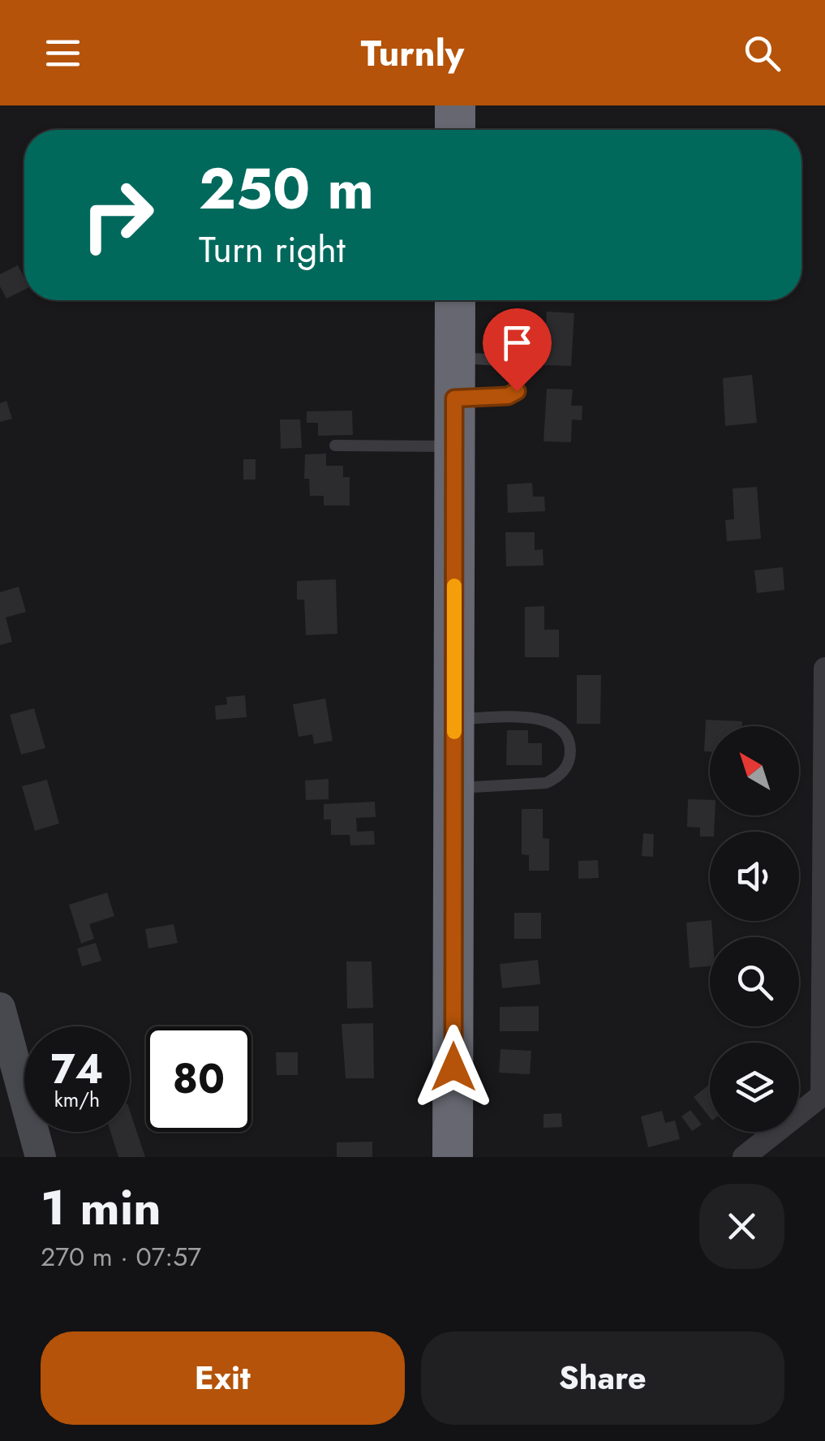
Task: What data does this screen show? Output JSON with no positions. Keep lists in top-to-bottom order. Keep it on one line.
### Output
{"north":"top left","page":{"header":"Turnly","turn":["250 m","Turn right"],"speed":"74 km/h","limit":"80","heading":["1 min","270 m · 07:57"],"buttons":["Exit","Share"]}}
